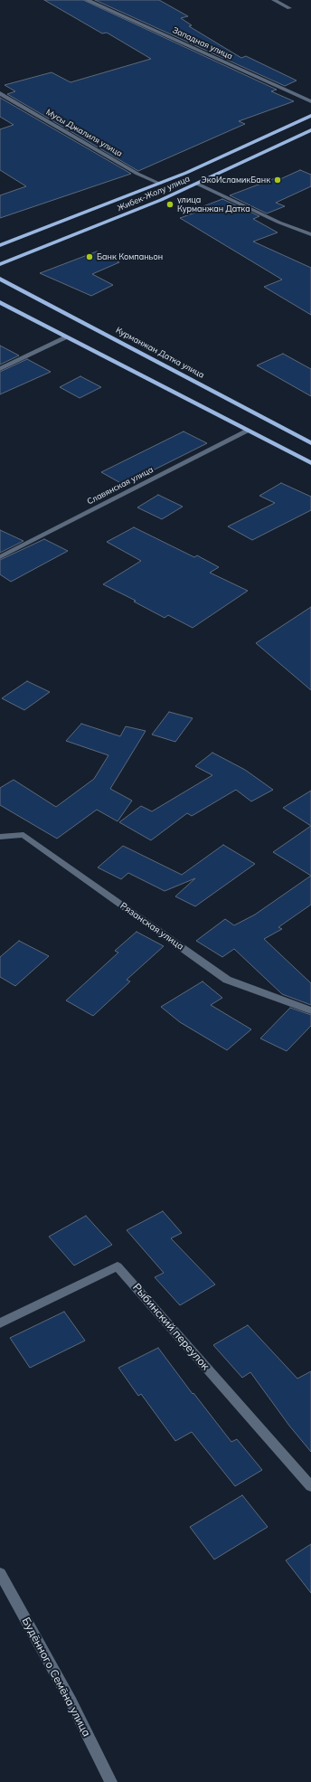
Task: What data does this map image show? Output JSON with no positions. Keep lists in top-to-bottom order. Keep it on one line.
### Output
{"streets":{"main road":["Жибек-Жолу улица","Курманжан Датка улица"],"street":["Западная улица","Мусы Джалиля улица","Славянская улица","Рязанская улица","Рыбинский переулок","Будённого Семёна улица"]},"crossings":[["Мусы Джалиля улица","Жибек-Жолу улица"]],"places":["ЭкоИсламикБанк","улица Курманжан Датка","Банк Компаньон"]}
